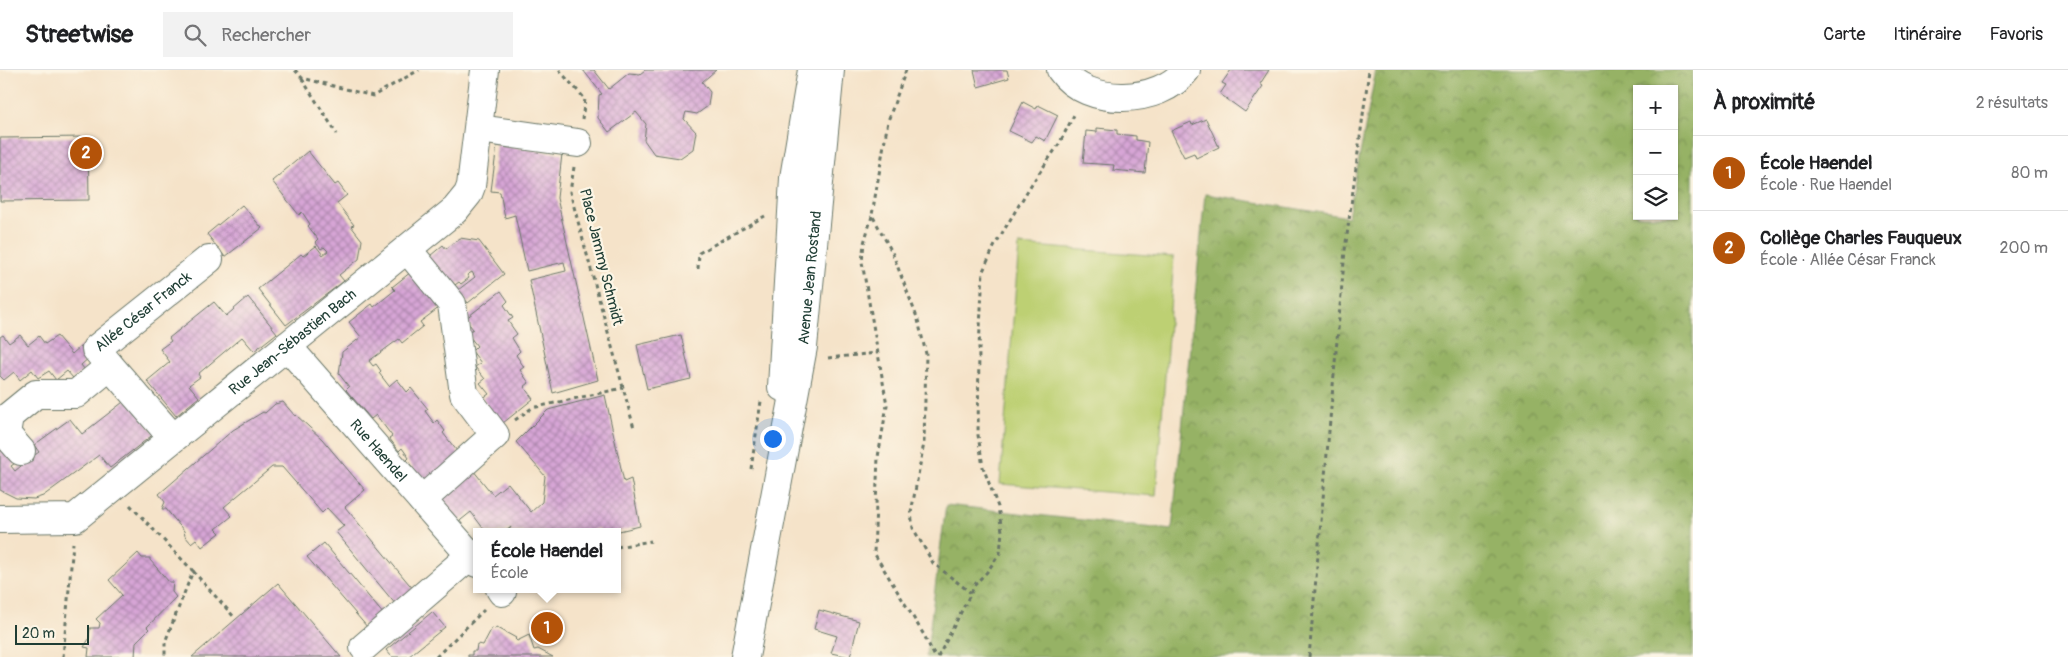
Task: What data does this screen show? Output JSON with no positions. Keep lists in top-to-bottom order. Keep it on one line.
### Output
{"streets":{"street":["Avenue Jean Rostand","Allée César Franck","Rue Jean-Sébastien Bach","Rue Haendel"],"path":["Place Jammy Schmidt"]},"crossings":[["Allée César Franck","Rue Jean-Sébastien Bach"],["Rue Jean-Sébastien Bach","Rue Haendel"]],"scale_bar":"20 m","page":{"header":"Streetwise","search":"Rechercher","nav":["Carte","Itinéraire","Favoris"],"heading":["À proximité","2 résultats"],"map_buttons":["+","−"],"pins":["2","1"],"list":[{"mark":"1","name":"École Haendel","note":"École · Rue Haendel","value":"80 m"},{"mark":"2","name":"Collège Charles Fauqueux","note":"École · Allée César Franck","value":"200 m"}],"popup":["École Haendel","École"],"scale":"20 m"}}
